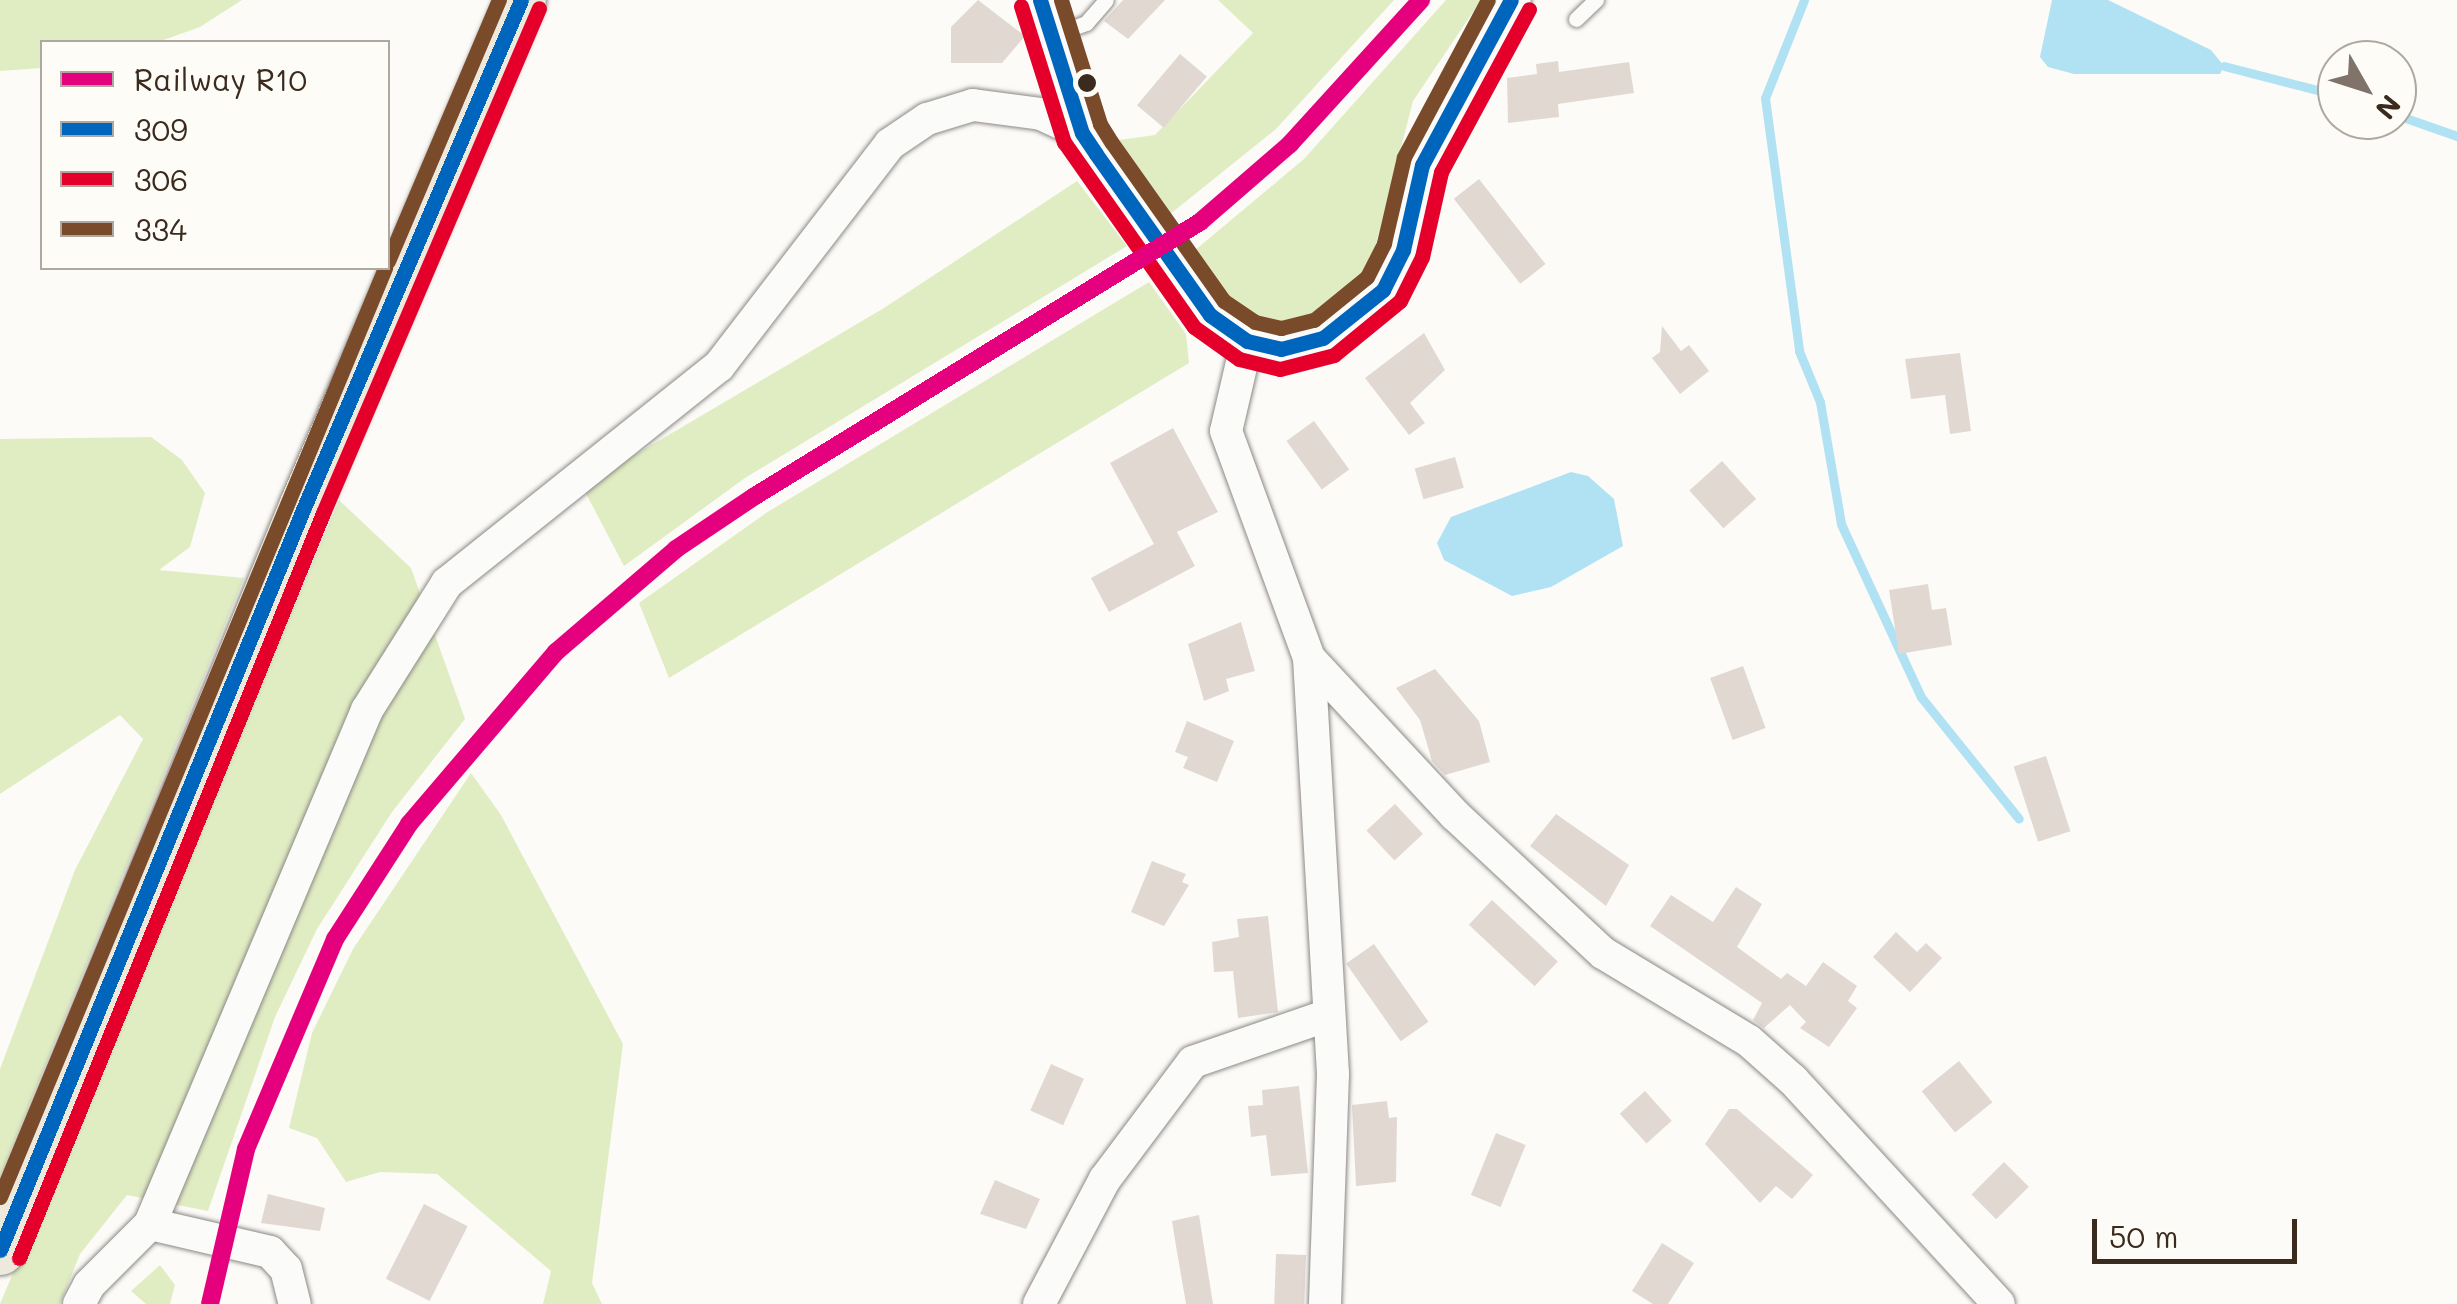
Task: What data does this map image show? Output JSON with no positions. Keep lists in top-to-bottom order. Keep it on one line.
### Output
{"lines":["rail line R10","transit line 309","transit line 334","transit line 306"],"legend":["Railway R10","309","306","334"],"scale_bar":"50 m","north":"bottom right"}
